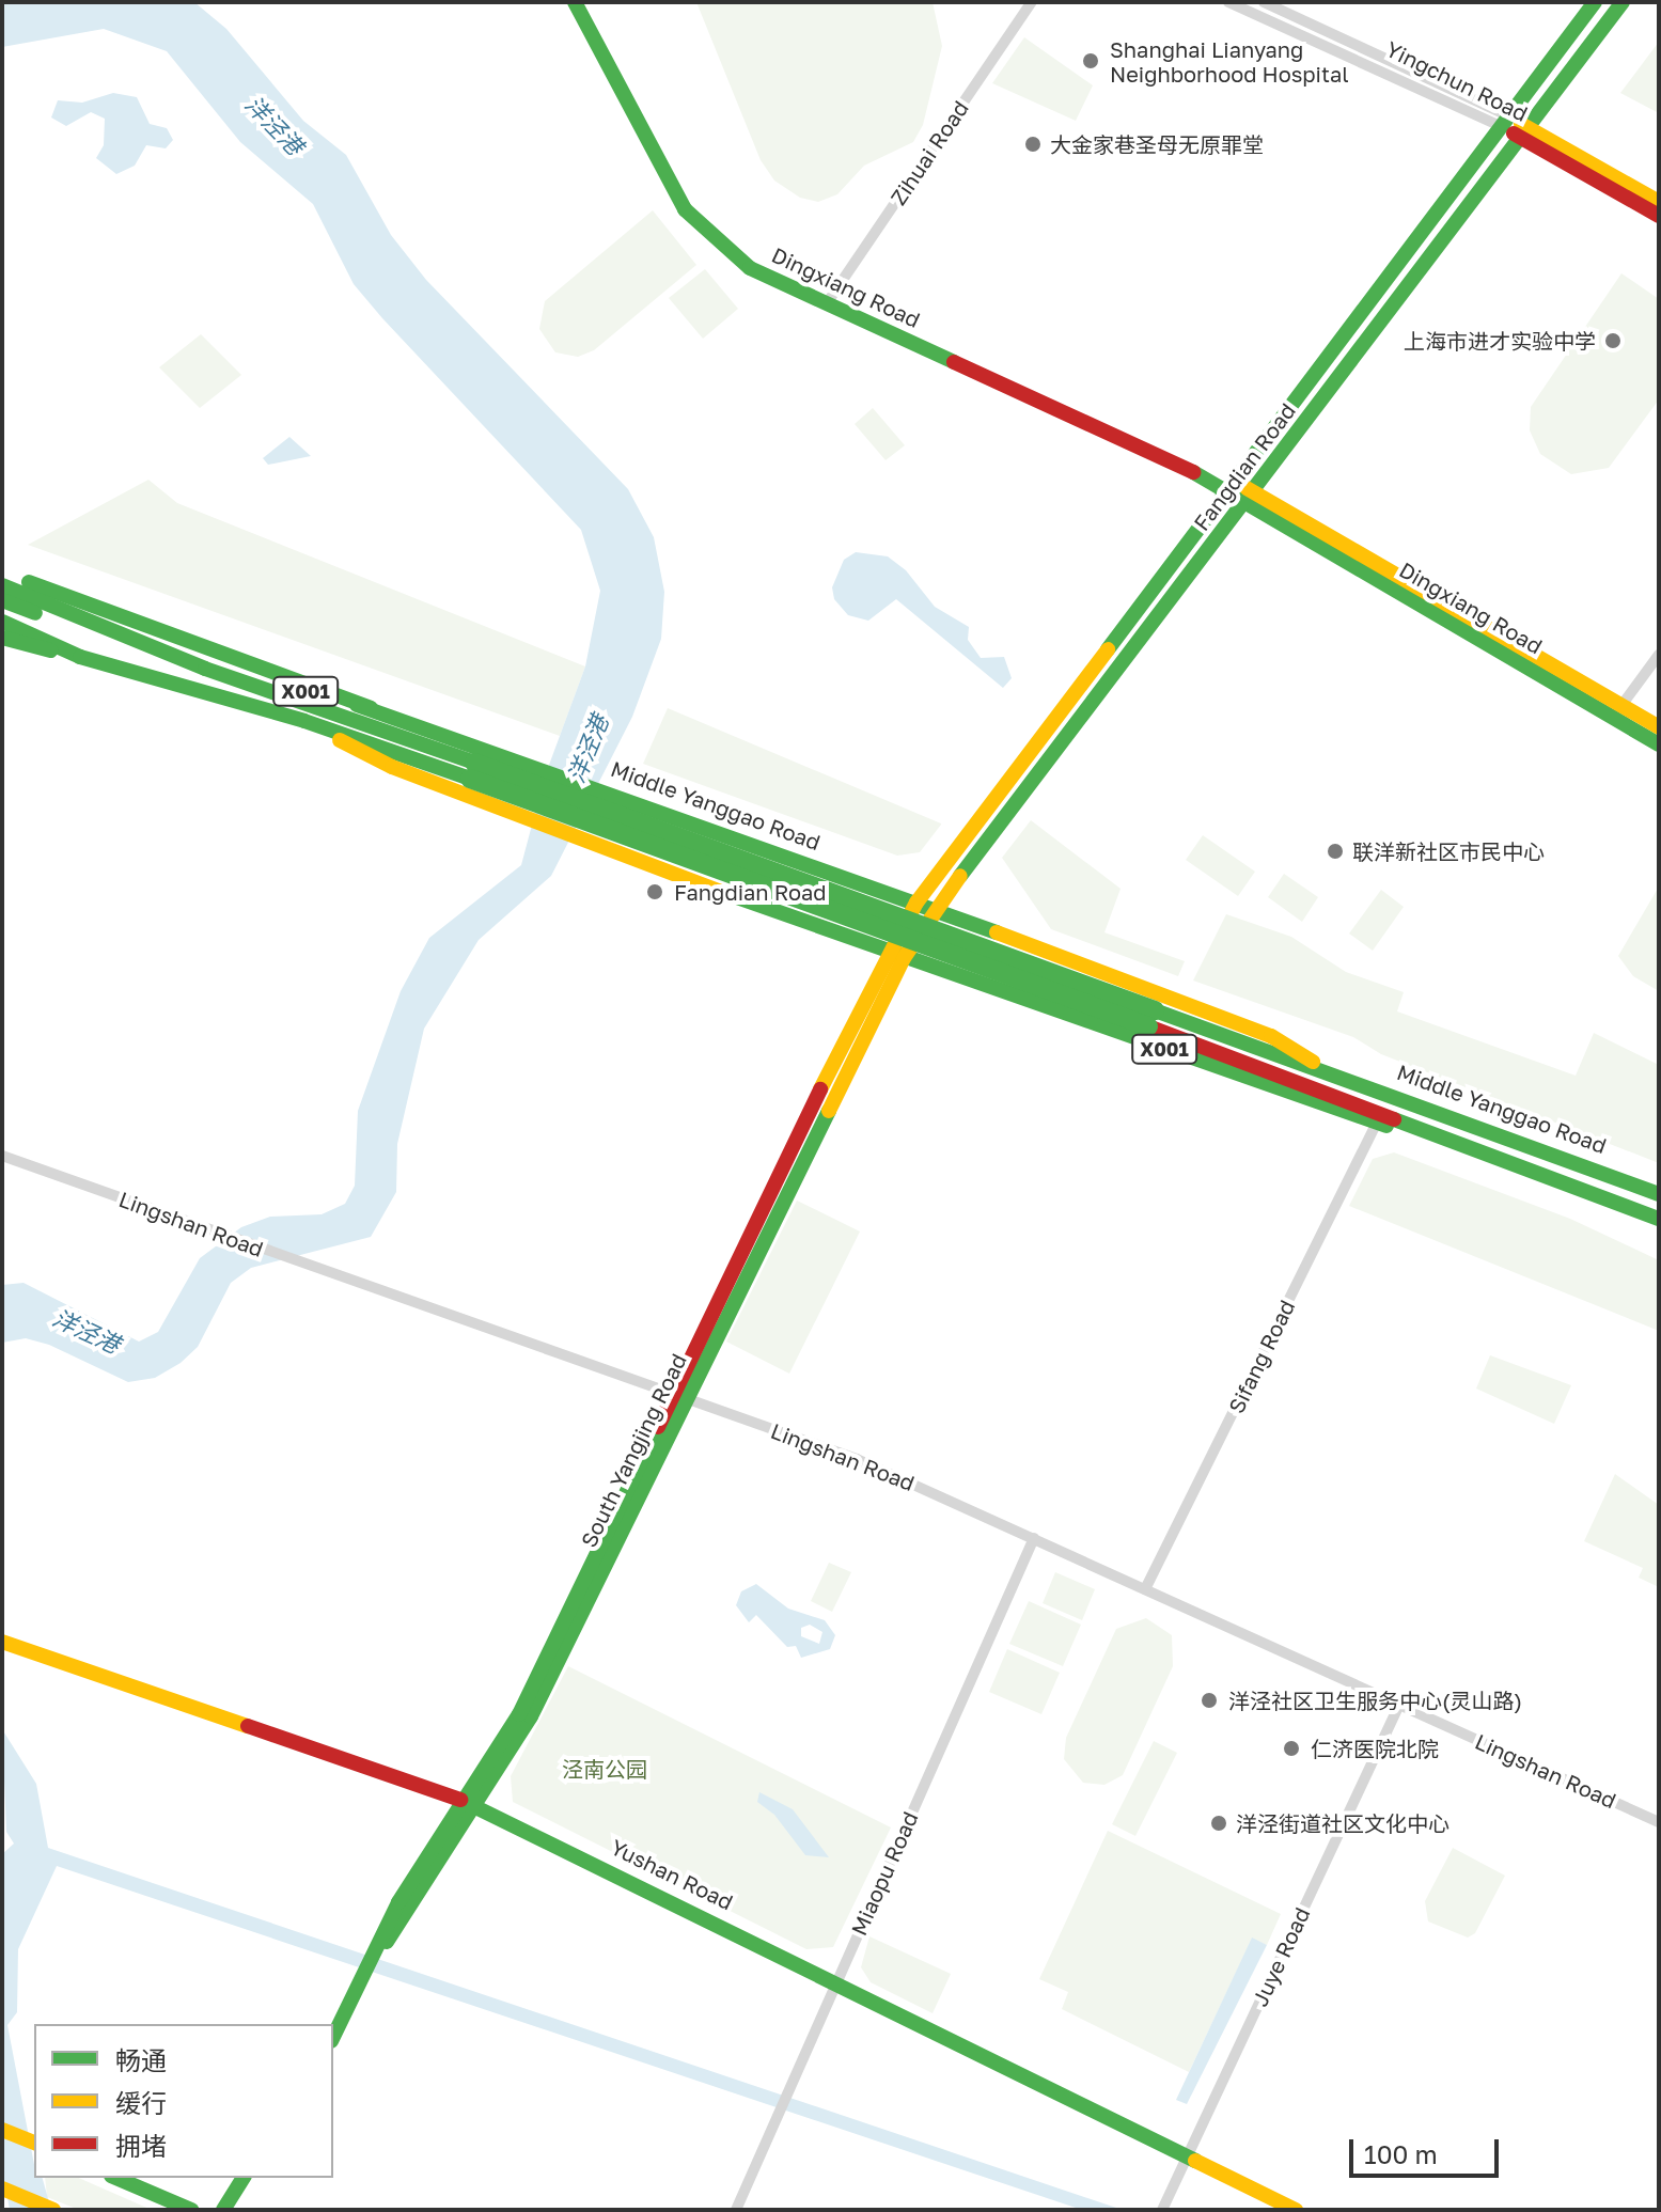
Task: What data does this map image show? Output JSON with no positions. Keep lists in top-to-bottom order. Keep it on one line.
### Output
{"streets":{"main road":["Yingchun Road","Dingxiang Road","Fangdian Road","X001","Middle Yanggao Road","South Yangjing Road","Yushan Road"],"street":["Zihuai Road","Lingshan Road","Sifang Road","Miaopu Road","Juye Road"]},"crossings":[["Yingchun Road","Fangdian Road"],["Zihuai Road","Dingxiang Road"],["Dingxiang Road","Fangdian Road"],["Fangdian Road","Middle Yanggao Road"],["Fangdian Road","South Yangjing Road"],["Middle Yanggao Road","Sifang Road"],["Middle Yanggao Road","South Yangjing Road"],["Lingshan Road","Sifang Road"],["Lingshan Road","South Yangjing Road"],["Lingshan Road","Miaopu Road"],["Lingshan Road","Juye Road"],["South Yangjing Road","Yushan Road"],["Miaopu Road","Yushan Road"],["Yushan Road","Juye Road"]],"water":["洋泾港"],"parks":["泾南公园"],"places":["Shanghai Lianyang Neighborhood Hospital","大金家巷圣母无原罪堂","上海市进才实验中学","联洋新社区市民中心","Fangdian Road","洋泾社区卫生服务中心(灵山路)","仁济医院北院","洋泾街道社区文化中心"],"legend":["畅通","缓行","拥堵"],"scale_bar":"100 m"}
